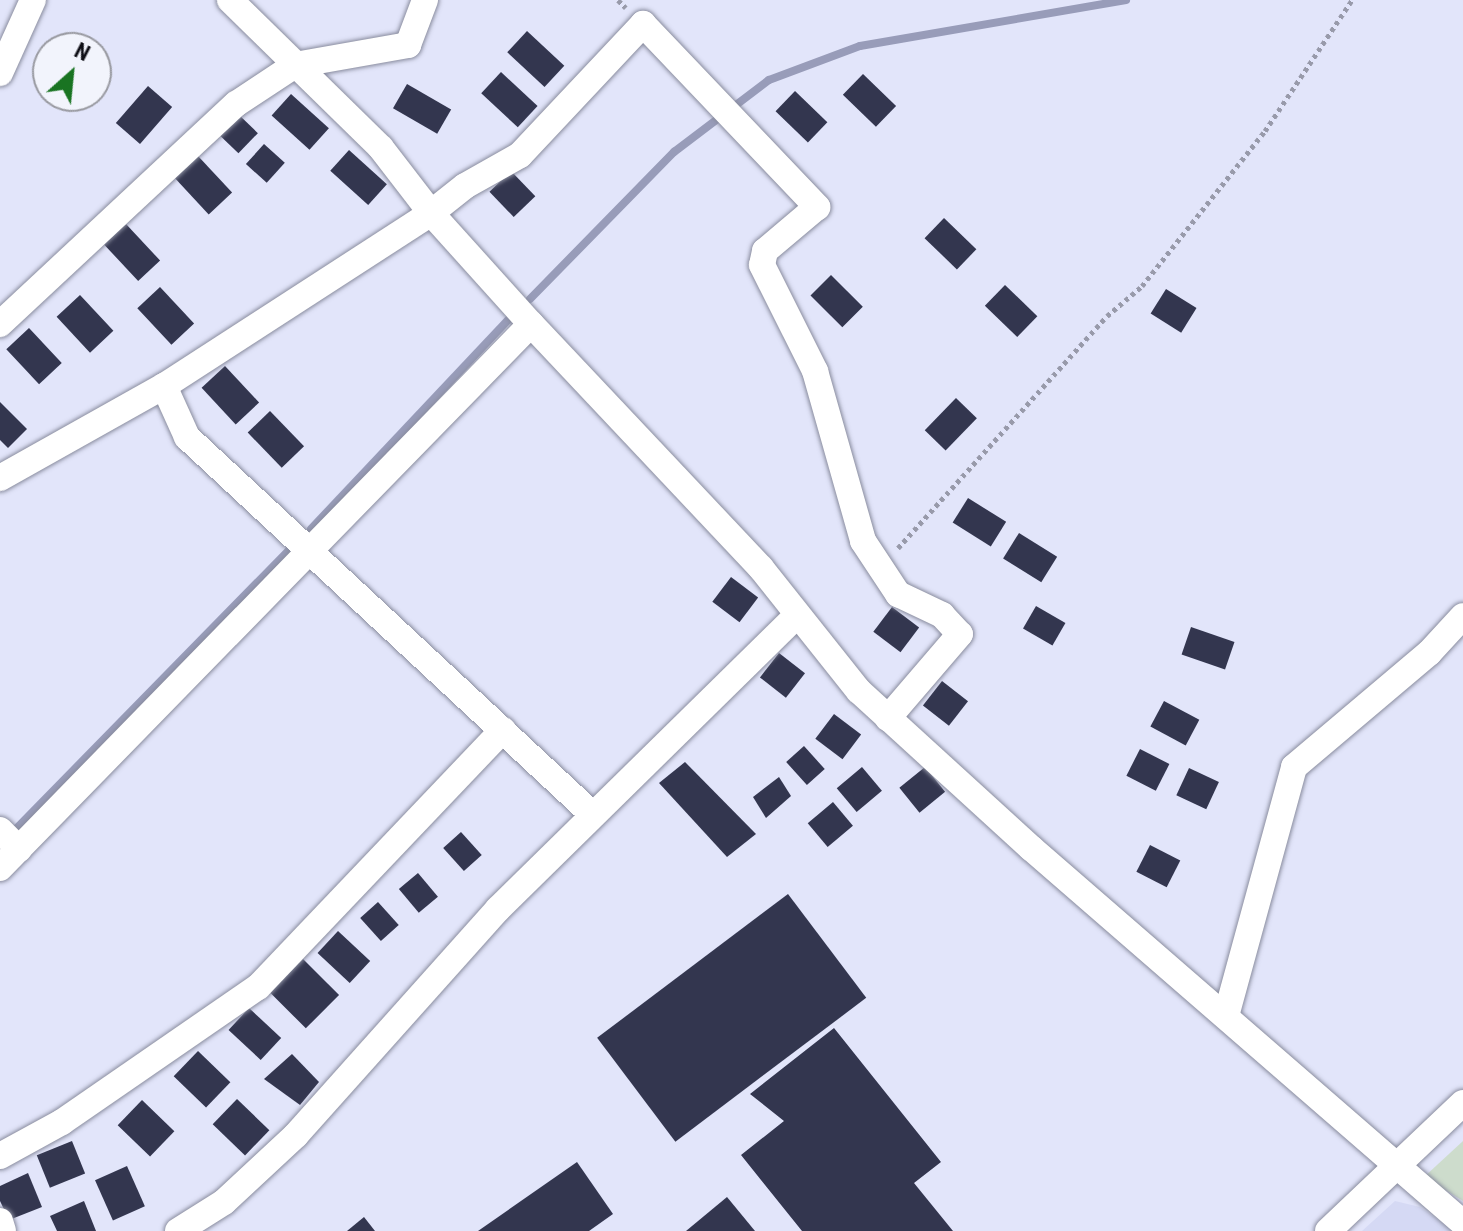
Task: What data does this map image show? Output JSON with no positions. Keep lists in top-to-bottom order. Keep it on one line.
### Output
{"north":"top right"}
